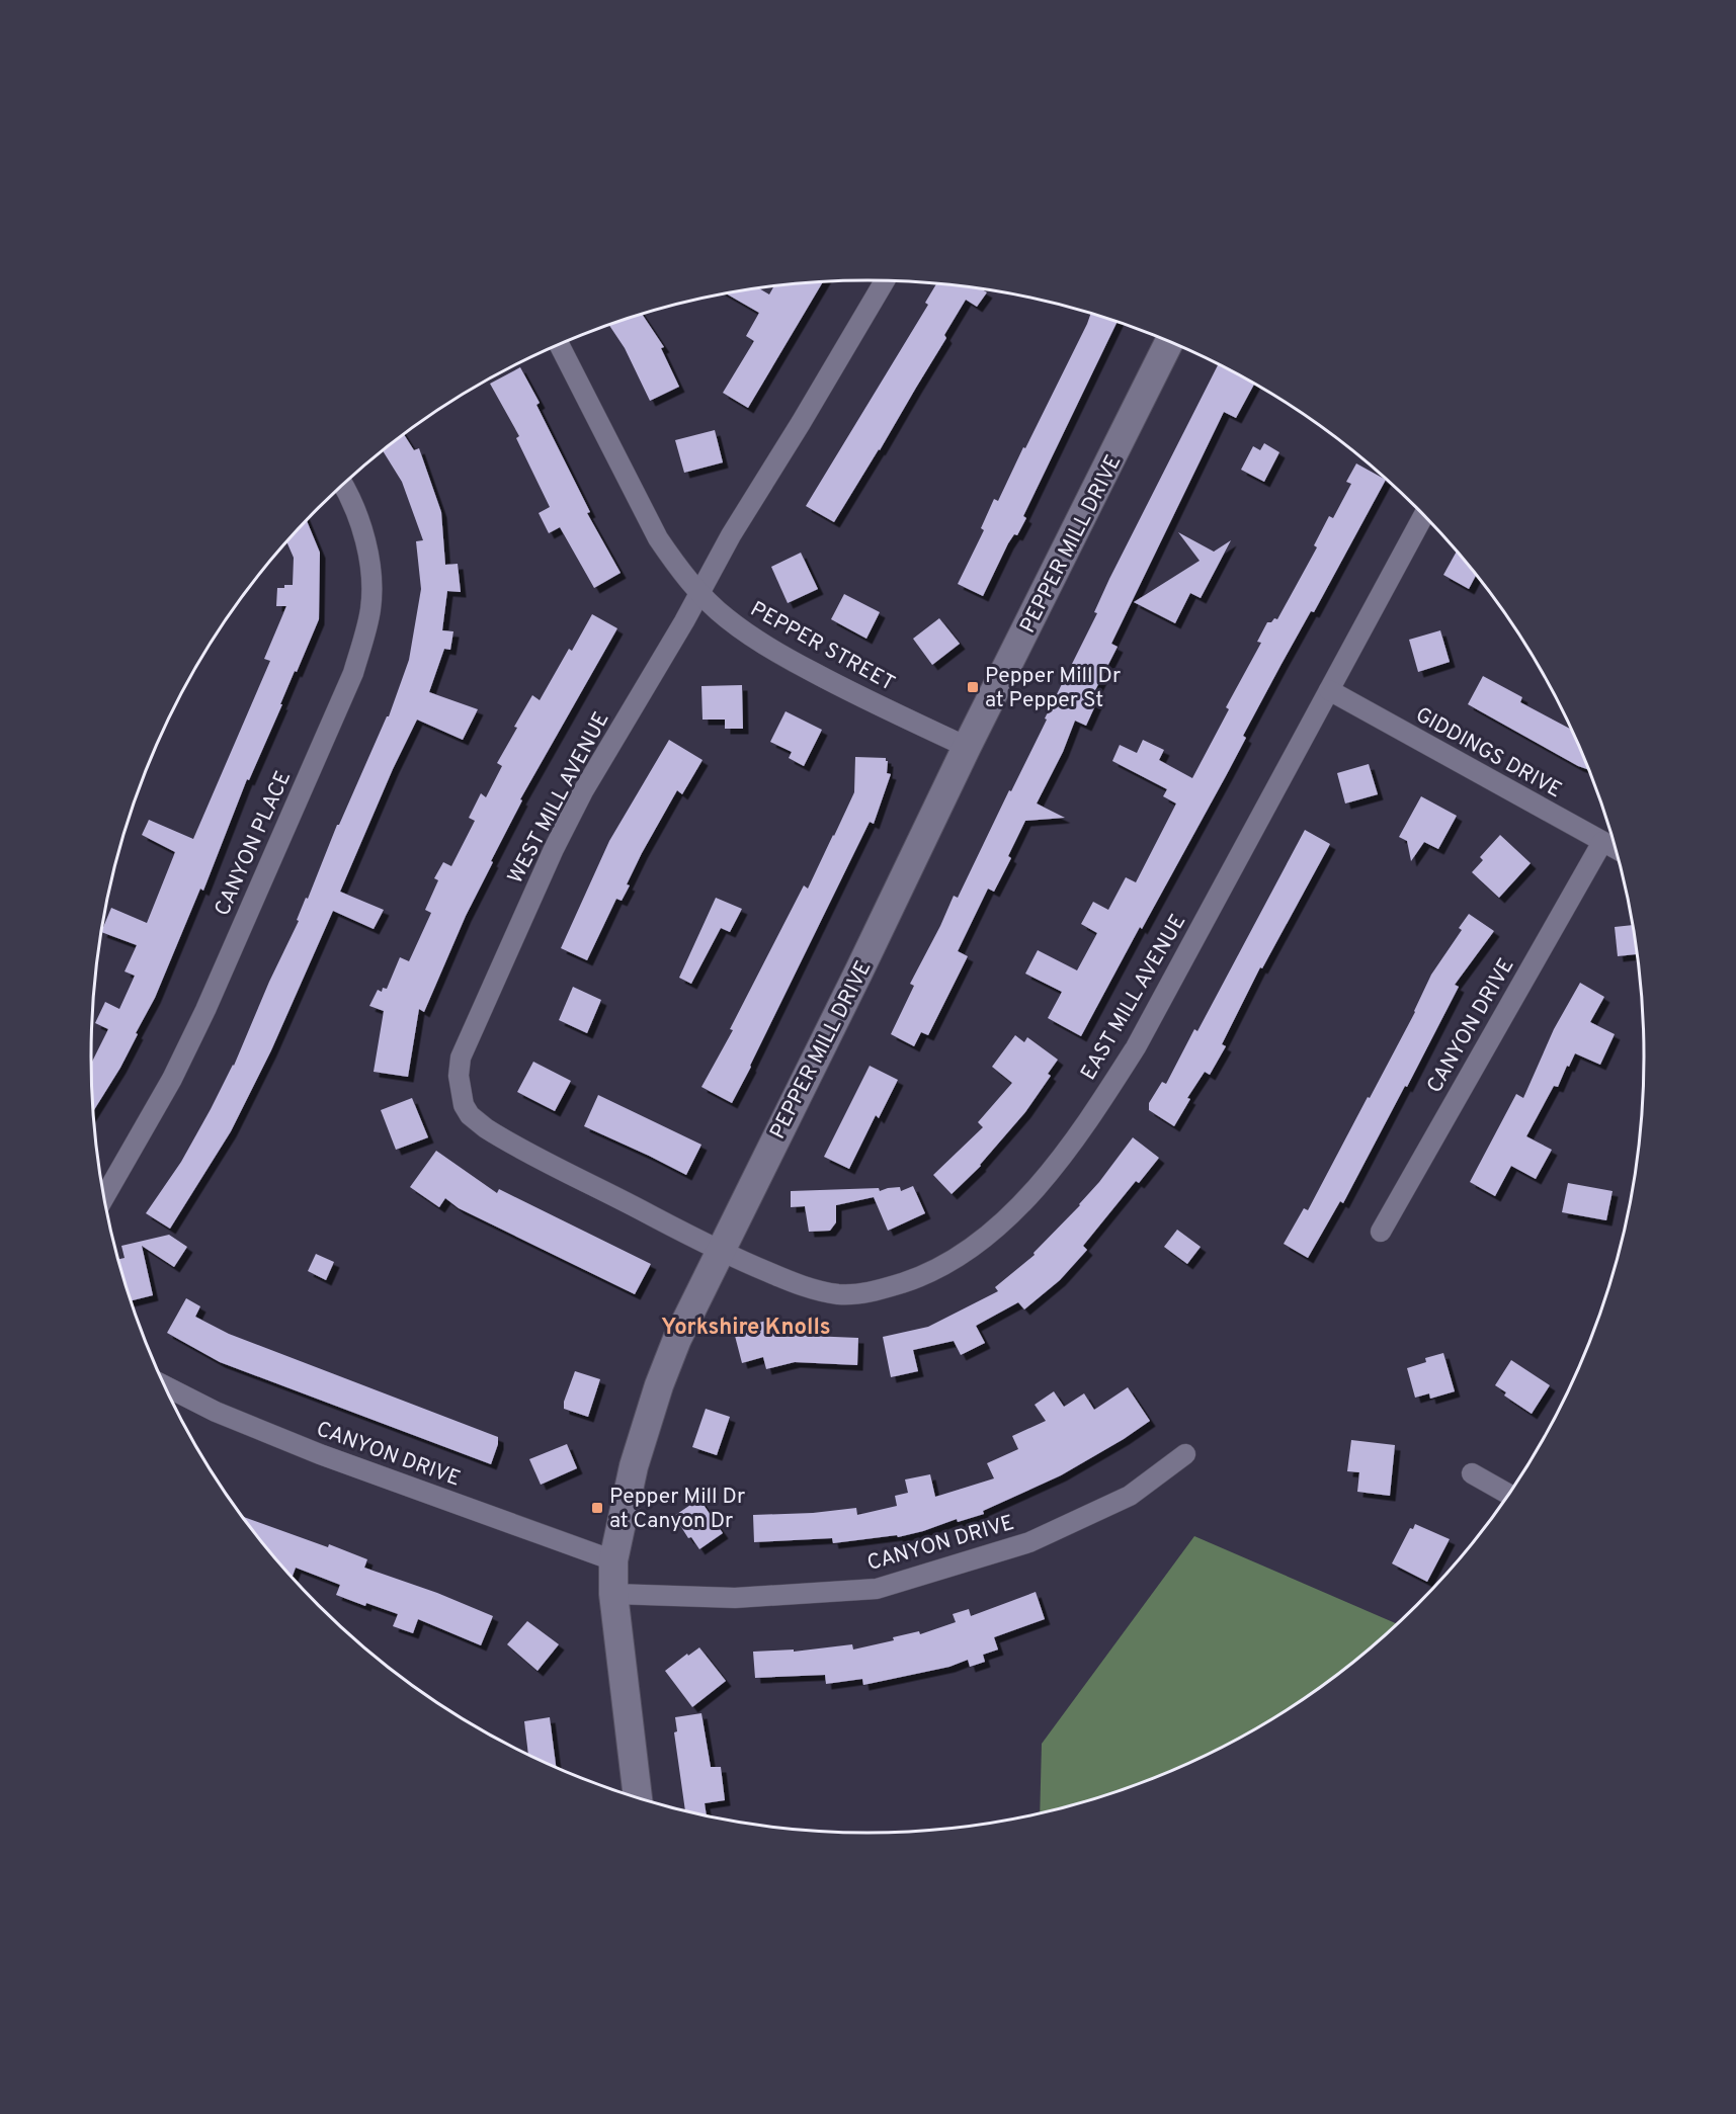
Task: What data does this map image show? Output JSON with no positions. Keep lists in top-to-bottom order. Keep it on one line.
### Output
{"streets":{"street":["PEPPER MILL DRIVE","PEPPER STREET","GIDDINGS DRIVE","WEST MILL AVENUE","CANYON PLACE","EAST MILL AVENUE","CANYON DRIVE"]},"crossings":[["PEPPER MILL DRIVE","PEPPER STREET"],["PEPPER MILL DRIVE","WEST MILL AVENUE"],["PEPPER MILL DRIVE","EAST MILL AVENUE"],["PEPPER MILL DRIVE","CANYON DRIVE"],["PEPPER STREET","WEST MILL AVENUE"],["GIDDINGS DRIVE","EAST MILL AVENUE"],["GIDDINGS DRIVE","CANYON DRIVE"],["WEST MILL AVENUE","EAST MILL AVENUE"]],"districts":["Yorkshire Knolls"],"places":{"transit":["Pepper Mill Dr at Pepper St","Pepper Mill Dr at Canyon Dr"]}}
